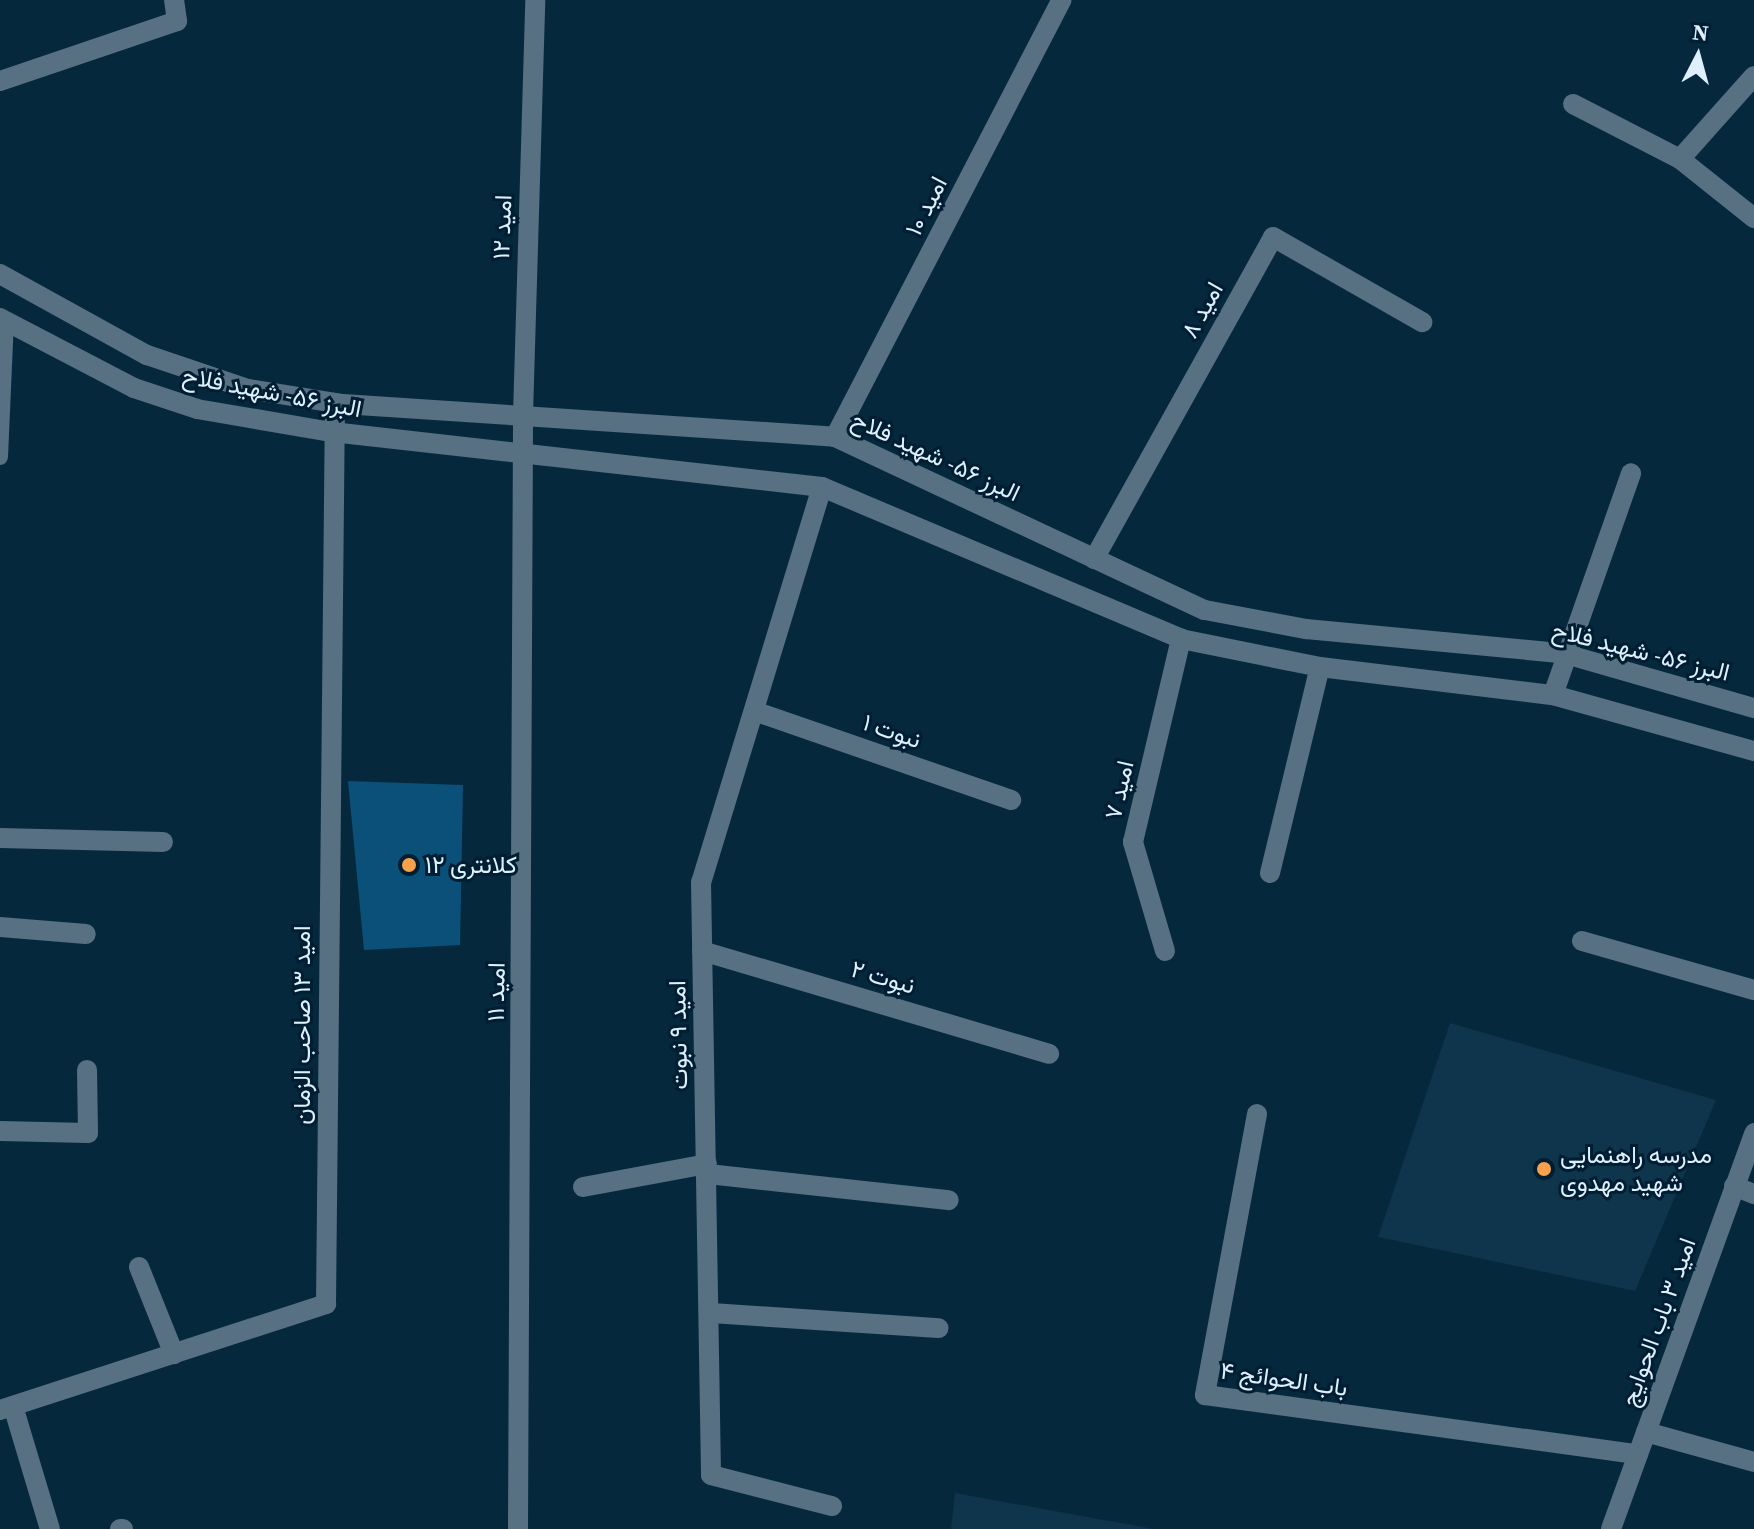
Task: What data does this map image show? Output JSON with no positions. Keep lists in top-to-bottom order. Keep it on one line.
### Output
{"streets":{"street":["امید ۱۰","امید ۱۲","امید ۸","البرز ۵۶- شهید فلاح","نبوت ۱","امید ۷","نبوت ۲","امید ۱۱","امید ۱۳ صاحب الزمان","امید ۹ نبوت","امید ۳ باب الحوایج","باب الحوائج ۴"]},"crossings":[["امید ۱۰","البرز ۵۶- شهید فلاح"],["امید ۱۲","البرز ۵۶- شهید فلاح"],["امید ۱۲","امید ۱۱"],["امید ۸","البرز ۵۶- شهید فلاح"],["البرز ۵۶- شهید فلاح","امید ۷"],["البرز ۵۶- شهید فلاح","امید ۱۱"],["البرز ۵۶- شهید فلاح","امید ۱۳ صاحب الزمان"],["البرز ۵۶- شهید فلاح","امید ۹ نبوت"],["نبوت ۱","امید ۹ نبوت"],["نبوت ۲","امید ۹ نبوت"],["امید ۳ باب الحوایج","باب الحوائج ۴"]],"places":["کلانتری ۱۲","مدرسه راهنمایی شهید مهدوی"],"north":"top"}
